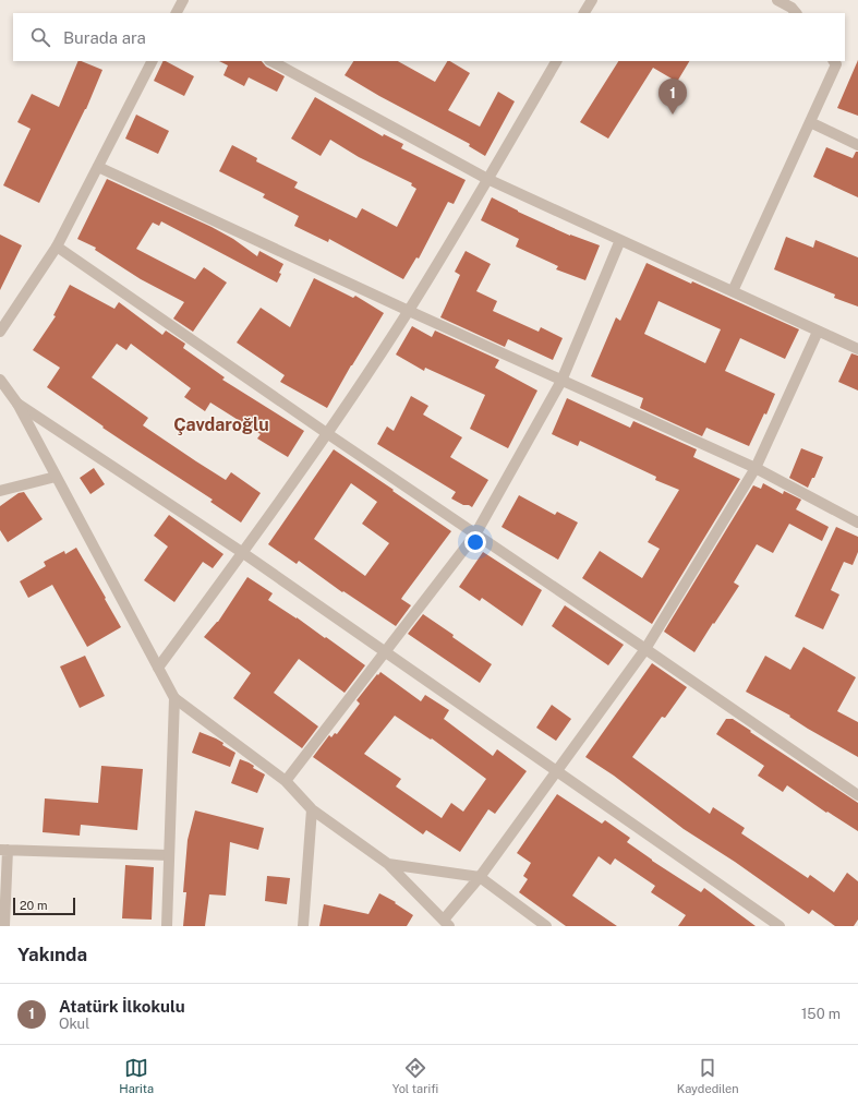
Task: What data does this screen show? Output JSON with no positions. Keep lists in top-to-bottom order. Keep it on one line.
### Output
{"districts":["Çavdaroğlu"],"scale_bar":"20 m","page":{"search":"Burada ara","pins":"1","scale":"20 m","heading":"Yakında","list":[{"mark":"1","name":"Atatürk İlkokulu","note":"Okul","value":"150 m"}],"nav":["Harita","Yol tarifi","Kaydedilen"]}}
